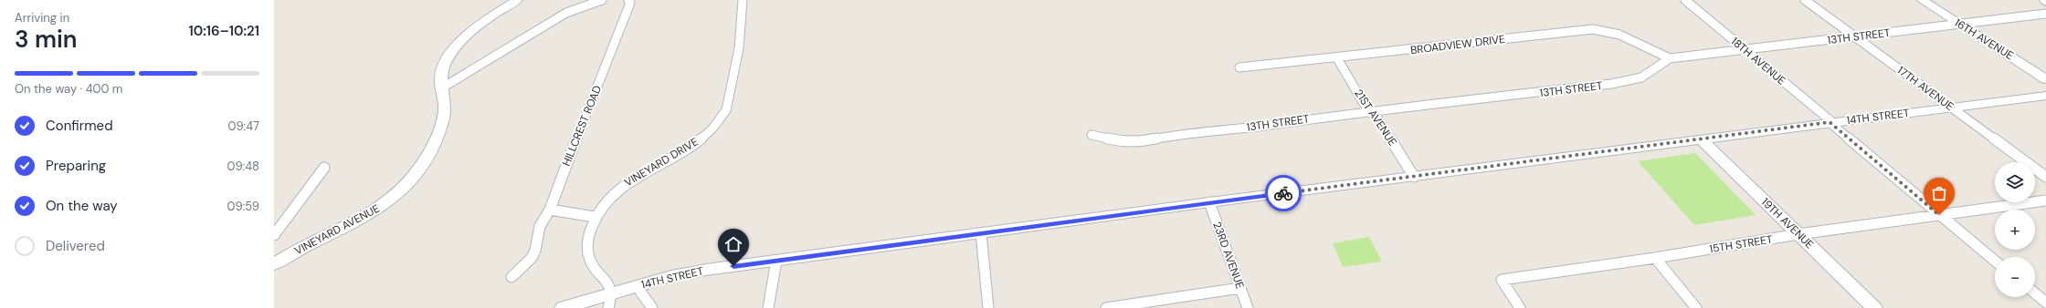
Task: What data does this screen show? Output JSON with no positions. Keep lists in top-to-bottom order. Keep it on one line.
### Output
{"streets":{"street":["13TH STREET","16TH AVENUE","BROADVIEW DRIVE","18TH AVENUE","17TH AVENUE","14TH STREET","21ST AVENUE","HILLCREST ROAD","VINEYARD DRIVE","19TH AVENUE","VINEYARD AVENUE","15TH STREET","23RD AVENUE"]},"crossings":[["13TH STREET","16TH AVENUE"],["13TH STREET","BROADVIEW DRIVE"],["13TH STREET","18TH AVENUE"],["13TH STREET","17TH AVENUE"],["13TH STREET","21ST AVENUE"],["BROADVIEW DRIVE","21ST AVENUE"],["18TH AVENUE","14TH STREET"],["18TH AVENUE","15TH STREET"],["17TH AVENUE","14TH STREET"],["14TH STREET","21ST AVENUE"],["14TH STREET","VINEYARD DRIVE"],["14TH STREET","19TH AVENUE"],["14TH STREET","23RD AVENUE"],["19TH AVENUE","15TH STREET"]],"page":{"heading":["3 min","Arriving in","10:16–10:21"],"bar":"On the way · 400 m","list":[["Confirmed","09:47"],["Preparing","09:48"],["On the way","09:59"],"Delivered"],"map_buttons":["+","−"]}}
